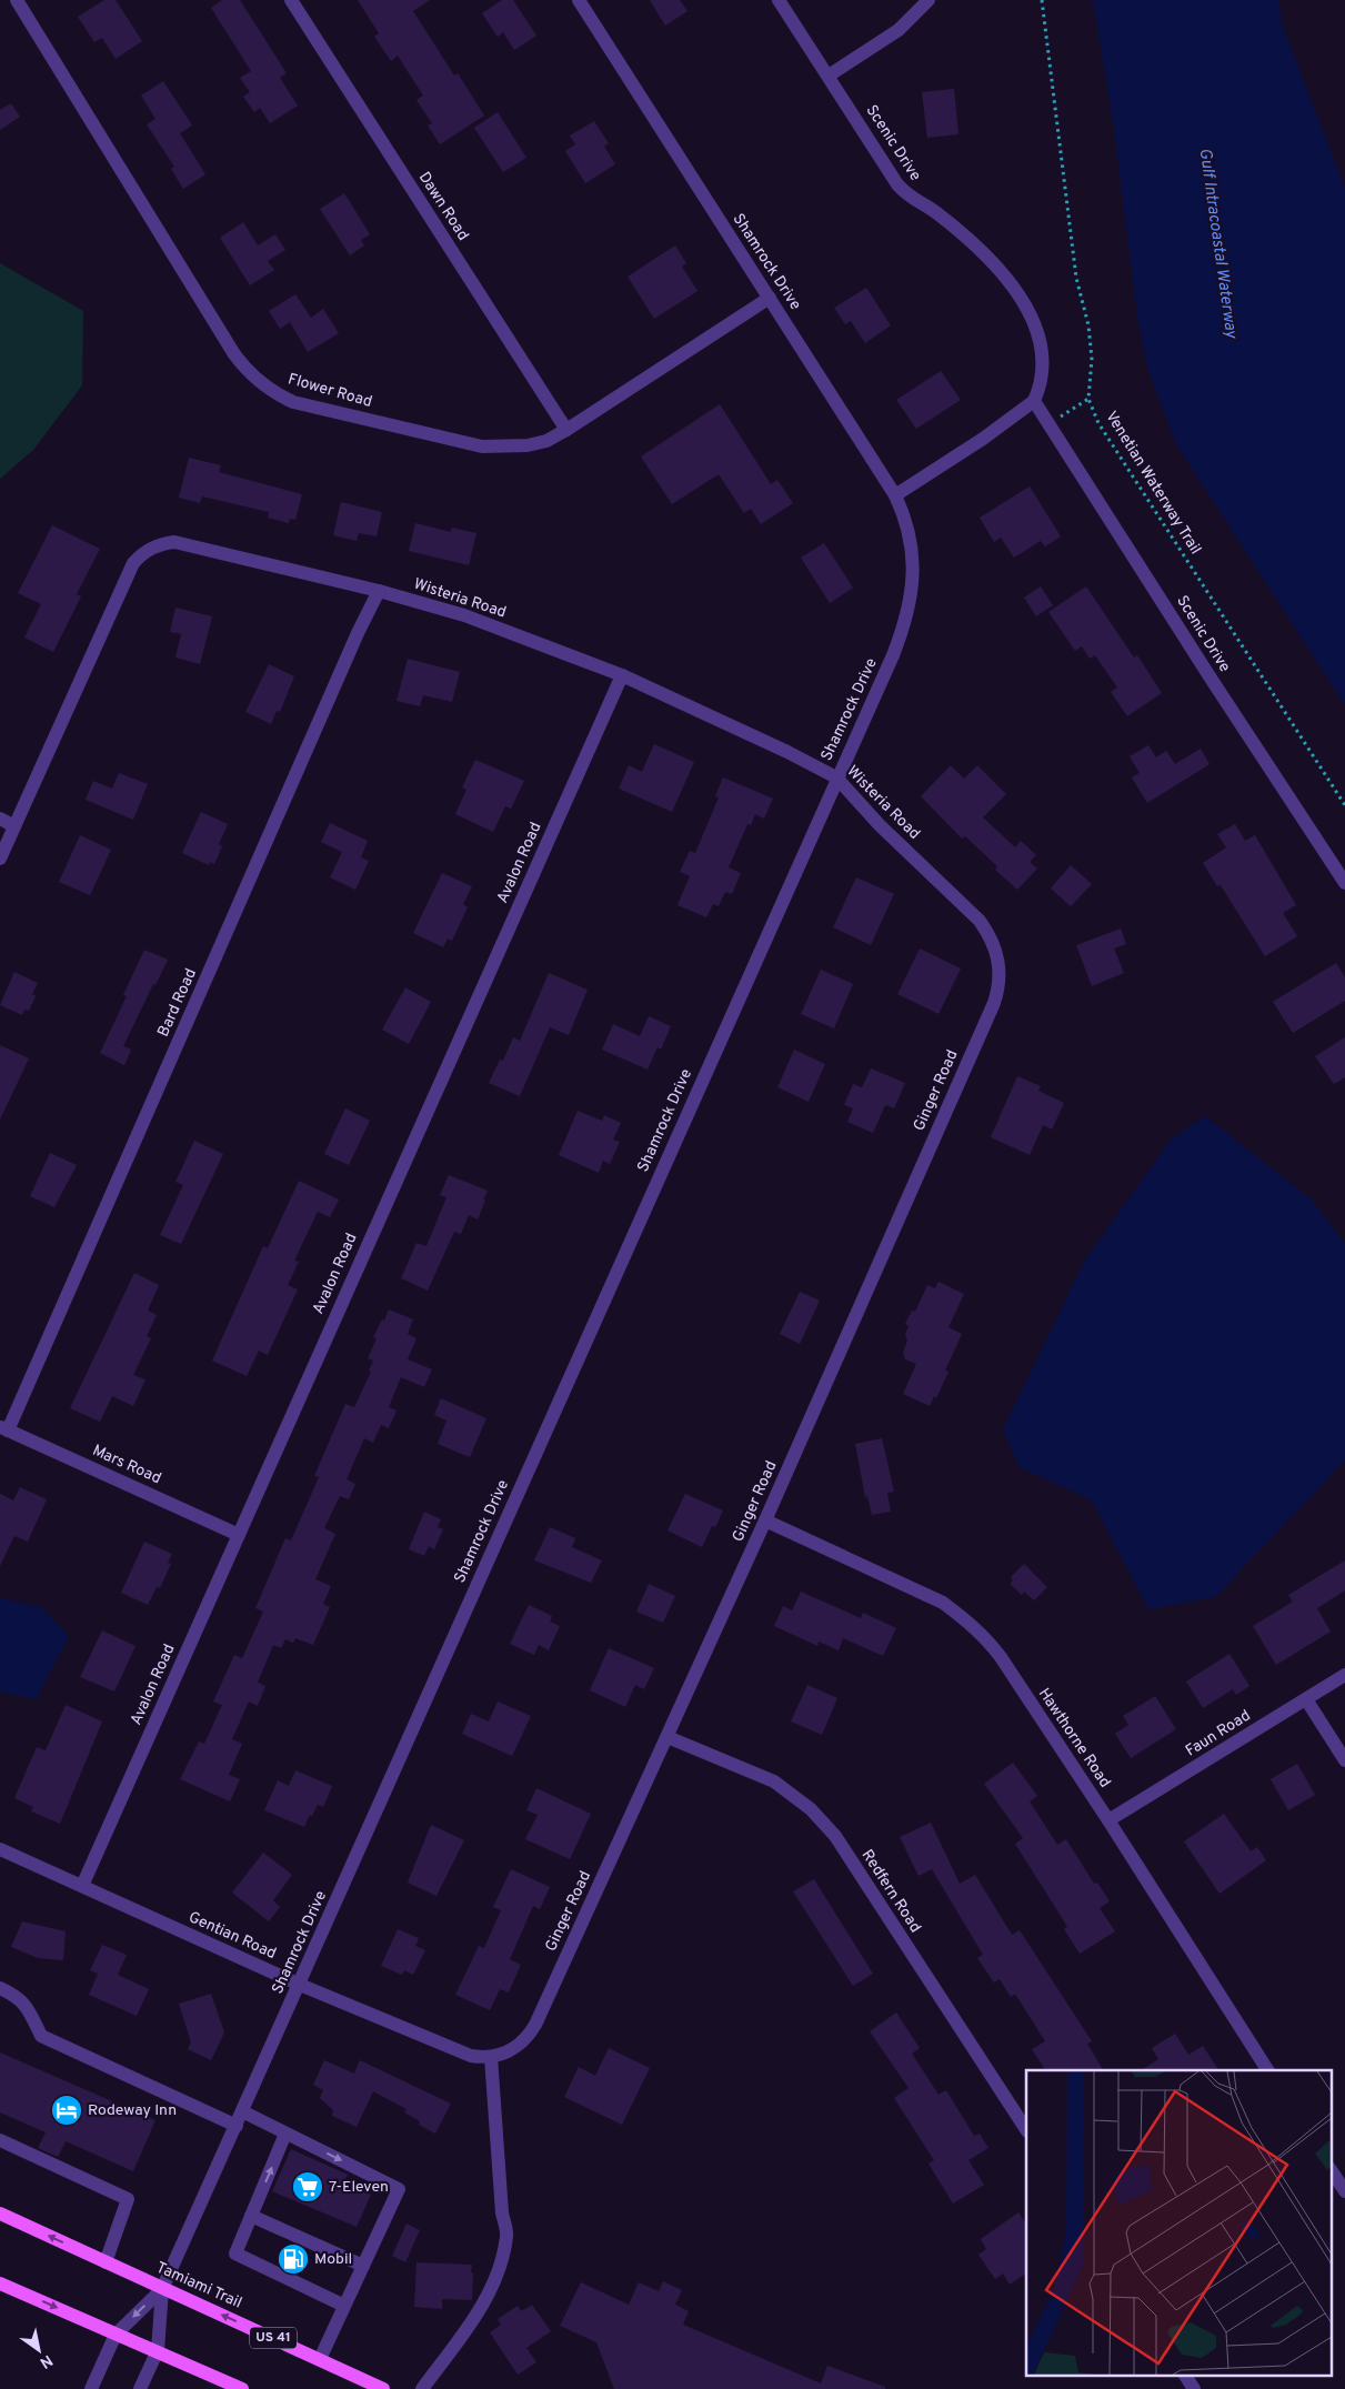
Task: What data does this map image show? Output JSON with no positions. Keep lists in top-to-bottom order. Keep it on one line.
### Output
{"streets":{"main road":["Tamiami Trail","US 41"],"street":["Scenic Drive","Dawn Road","Shamrock Drive","Flower Road","Wisteria Road","Avalon Road","Bard Road","Ginger Road","Mars Road","Faun Road","Hawthorne Road","Redfern Road","Gentian Road"],"path":["Venetian Waterway Trail"]},"crossings":[["Dawn Road","Flower Road"],["Shamrock Drive","Flower Road"],["Shamrock Drive","Wisteria Road"],["Shamrock Drive","Gentian Road"],["Shamrock Drive","Tamiami Trail"],["Wisteria Road","Avalon Road"],["Wisteria Road","Bard Road"],["Wisteria Road","Ginger Road"],["Avalon Road","Mars Road"],["Avalon Road","Gentian Road"],["Bard Road","Mars Road"],["Ginger Road","Hawthorne Road"],["Ginger Road","Redfern Road"],["Ginger Road","Gentian Road"],["Faun Road","Hawthorne Road"]],"water":["Gulf Intracoastal Waterway"],"places":{"hotel":["Rodeway Inn"],"supermarket":["7-Eleven"],"fuel station":["Mobil"]},"north":"bottom right"}
